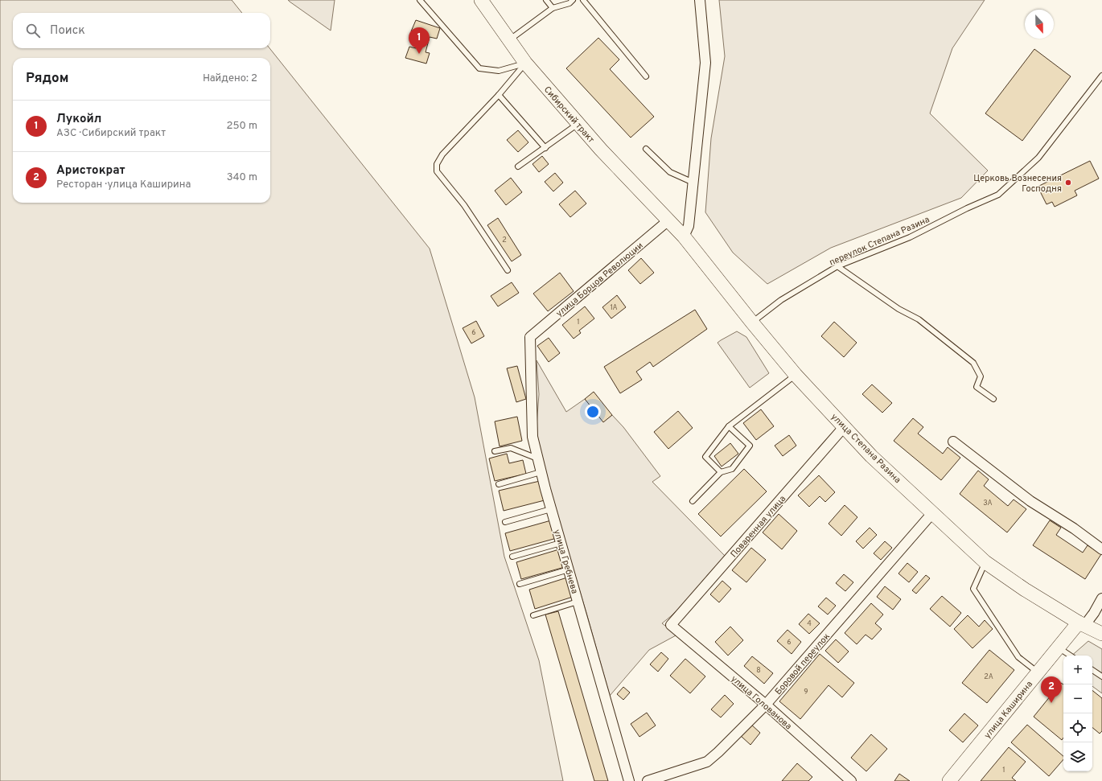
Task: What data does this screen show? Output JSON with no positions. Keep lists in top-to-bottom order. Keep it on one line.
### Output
{"streets":{"main road":["Сибирский тракт","улица Степана Разина","улица Каширина"],"street":["улица Борцов Революции","Поваренная улица","улица Гребнева","Боровой переулок","улица Голованова"],"lane":["переулок Степана Разина"]},"crossings":[["Сибирский тракт","улица Борцов Революции"],["Сибирский тракт","улица Степана Разина"],["переулок Степана Разина","улица Степана Разина"],["улица Борцов Революции","улица Степана Разина"],["улица Борцов Революции","улица Гребнева"],["улица Степана Разина","Поваренная улица"],["улица Степана Разина","Боровой переулок"],["улица Степана Разина","улица Каширина"],["Поваренная улица","улица Голованова"],["Боровой переулок","улица Голованова"]],"places":["Церковь Вознесения Господня"],"house_numbers":["2","1А","1","6","3А","4","6","8","2А","9","1"],"north":"bottom","page":{"search":"Поиск","pins":["1","2"],"heading":["Рядом","Найдено: 2"],"list":[{"mark":"1","name":"Лукойл","note":"АЗС · Сибирский тракт","value":"250 m"},{"mark":"2","name":"Аристократ","note":"Ресторан · улица Каширина","value":"340 m"}],"map_buttons":["+","−"]}}
